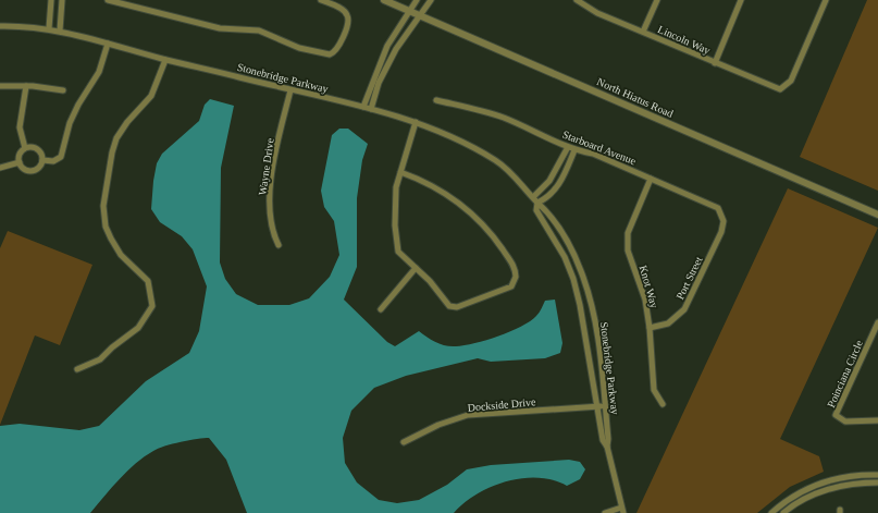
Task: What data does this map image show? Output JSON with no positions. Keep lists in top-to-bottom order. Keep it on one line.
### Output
{"streets":{"street":["Lincoln Way","Stonebridge Parkway","North Hiatus Road","Starboard Avenue","Wayne Drive","Port Street","Knot Way","Poinciana Circle","Dockside Drive"]},"crossings":[["Stonebridge Parkway","Wayne Drive"],["Stonebridge Parkway","Dockside Drive"],["Starboard Avenue","Port Street"],["Starboard Avenue","Knot Way"],["Port Street","Knot Way"]]}
